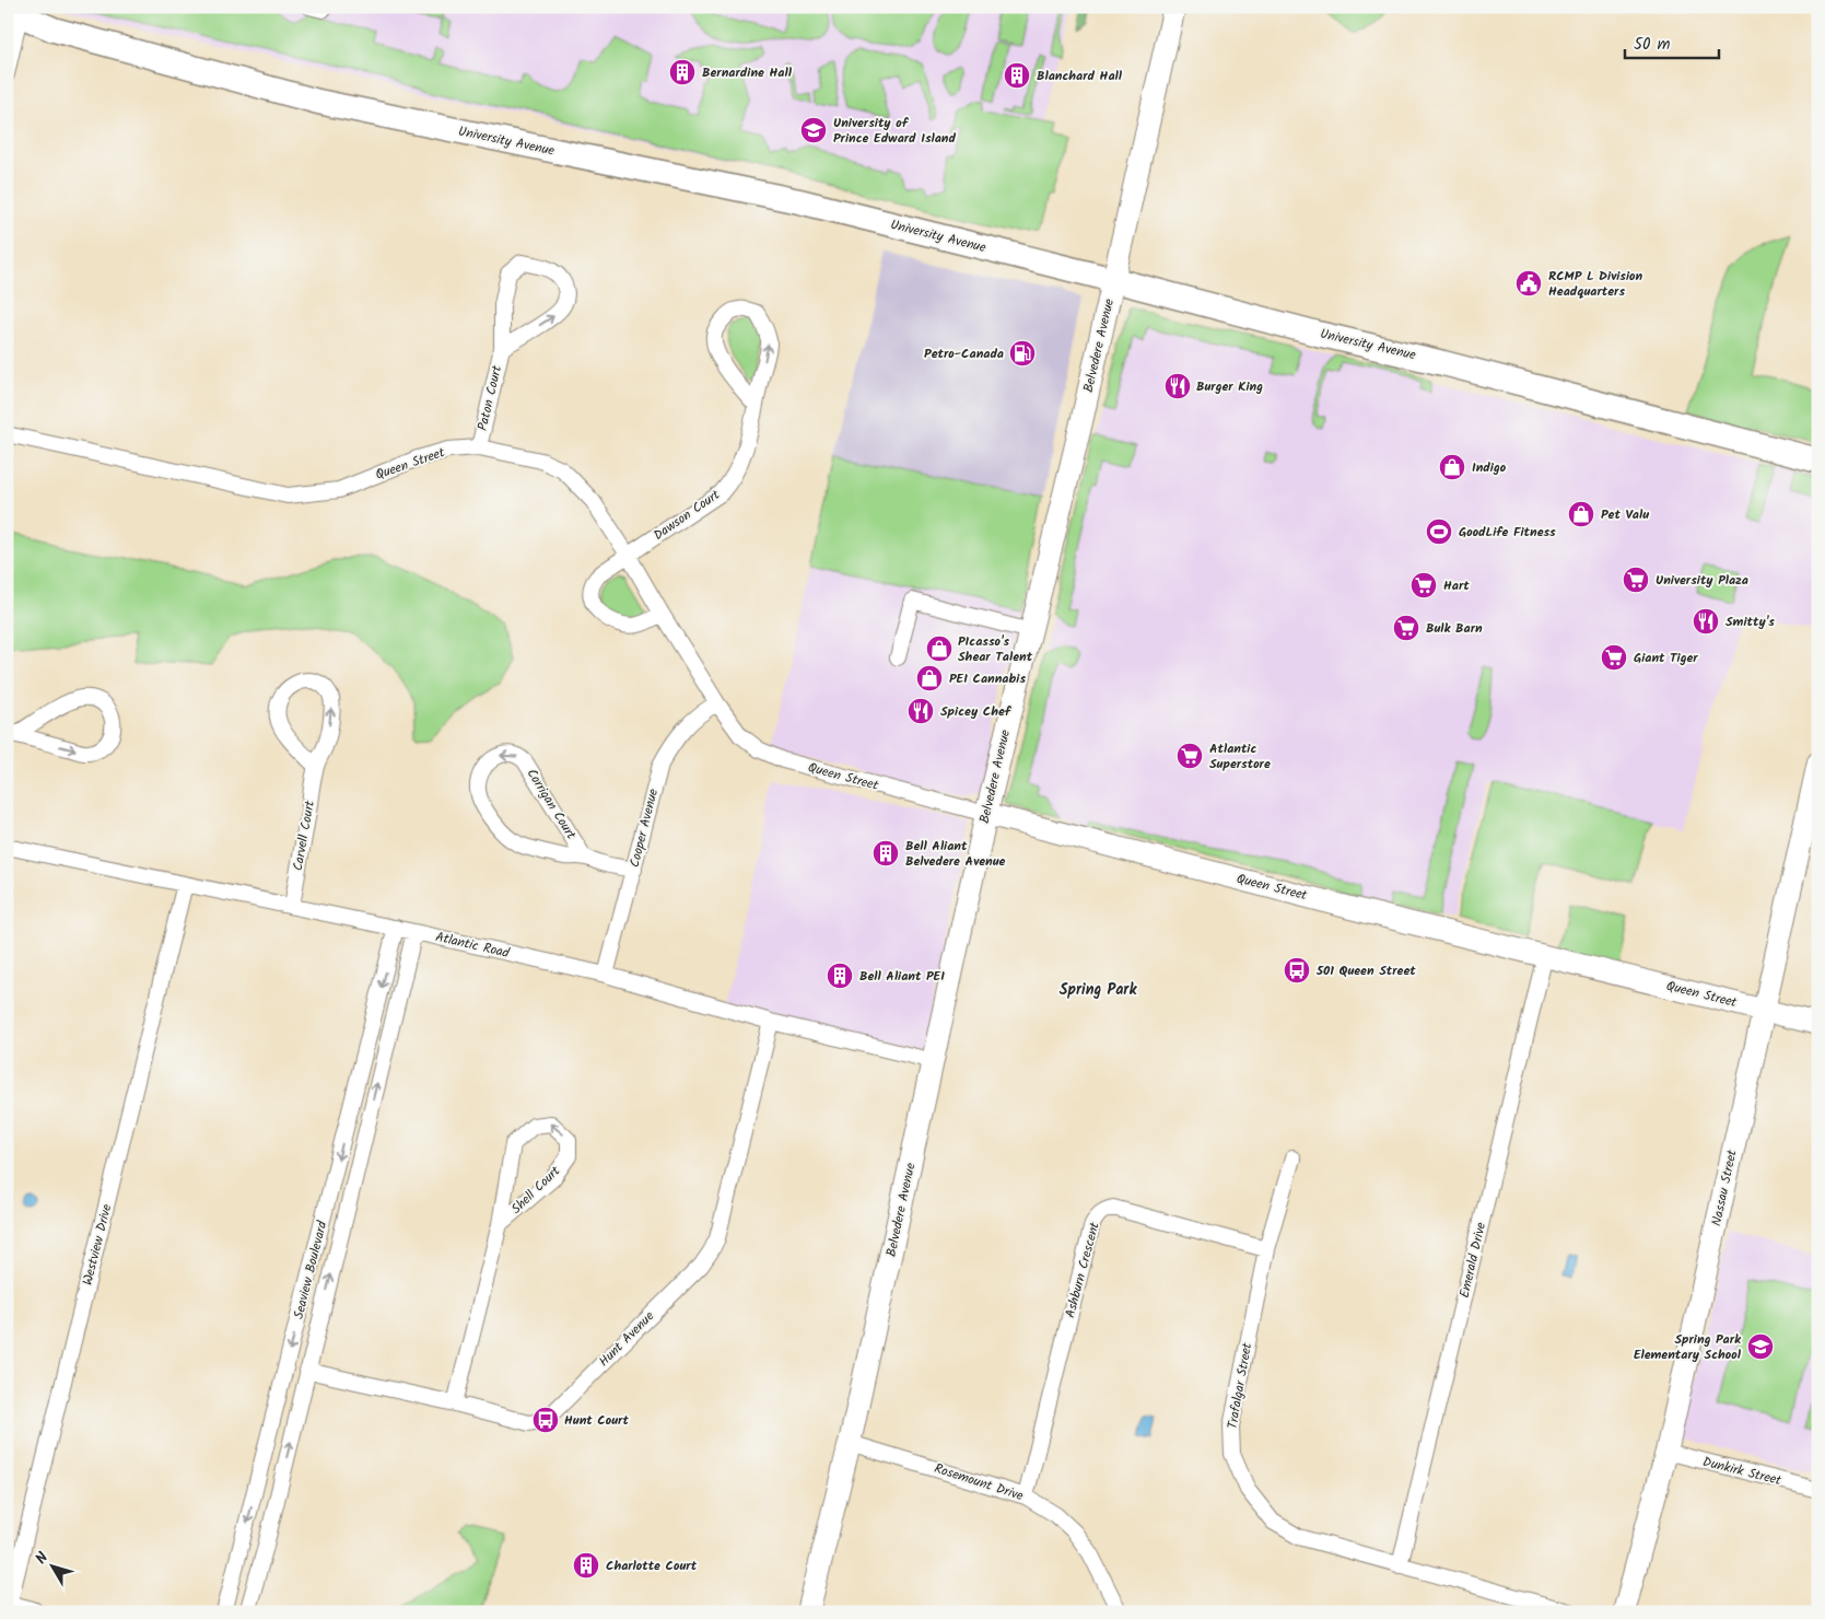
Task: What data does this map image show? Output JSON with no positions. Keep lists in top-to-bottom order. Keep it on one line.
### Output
{"streets":{"main road":["University Avenue"],"street":["Belvedere Avenue","Paton Court","Queen Street","Dawson Court","Corrigan Court","Cooper Avenue","Carvell Court","Atlantic Road","Nassau Street","Shell Court","Westview Drive","Emerald Drive","Seaview Boulevard","Ashburn Crescent","Hunt Avenue","Trafalgar Street","Dunkirk Street","Rosemount Drive"]},"crossings":[["University Avenue","Belvedere Avenue"],["Belvedere Avenue","Queen Street"],["Belvedere Avenue","Atlantic Road"],["Belvedere Avenue","Rosemount Drive"],["Paton Court","Queen Street"],["Queen Street","Dawson Court"],["Queen Street","Cooper Avenue"],["Queen Street","Nassau Street"],["Queen Street","Emerald Drive"],["Corrigan Court","Cooper Avenue"],["Cooper Avenue","Atlantic Road"],["Carvell Court","Atlantic Road"],["Atlantic Road","Westview Drive"],["Atlantic Road","Seaview Boulevard"],["Atlantic Road","Hunt Avenue"],["Nassau Street","Dunkirk Street"],["Shell Court","Hunt Avenue"],["Emerald Drive","Trafalgar Street"],["Seaview Boulevard","Hunt Avenue"],["Ashburn Crescent","Trafalgar Street"],["Ashburn Crescent","Rosemount Drive"]],"districts":["Spring Park"],"places":{"building":["Bernardine Hall","Blanchard Hall","Bell Aliant Belvedere Avenue","Bell Aliant PEI","Charlotte Court"],"school or university":["University of Prince Edward Island","Spring Park Elementary School"],"public building":["RCMP L Division Headquarters"],"fuel station":["Petro-Canada"],"restaurant":["Burger King","Smitty's","Spicey Chef"],"shop":["Indigo","Pet Valu","PIcasso's Shear Talent","PEI Cannabis"],"sports":["GoodLife Fitness"],"supermarket":["University Plaza","Hart","Bulk Barn","Giant Tiger","Atlantic Superstore"],"bus stop":["501 Queen Street","Hunt Court"]},"scale_bar":"50 m","north":"top left"}
